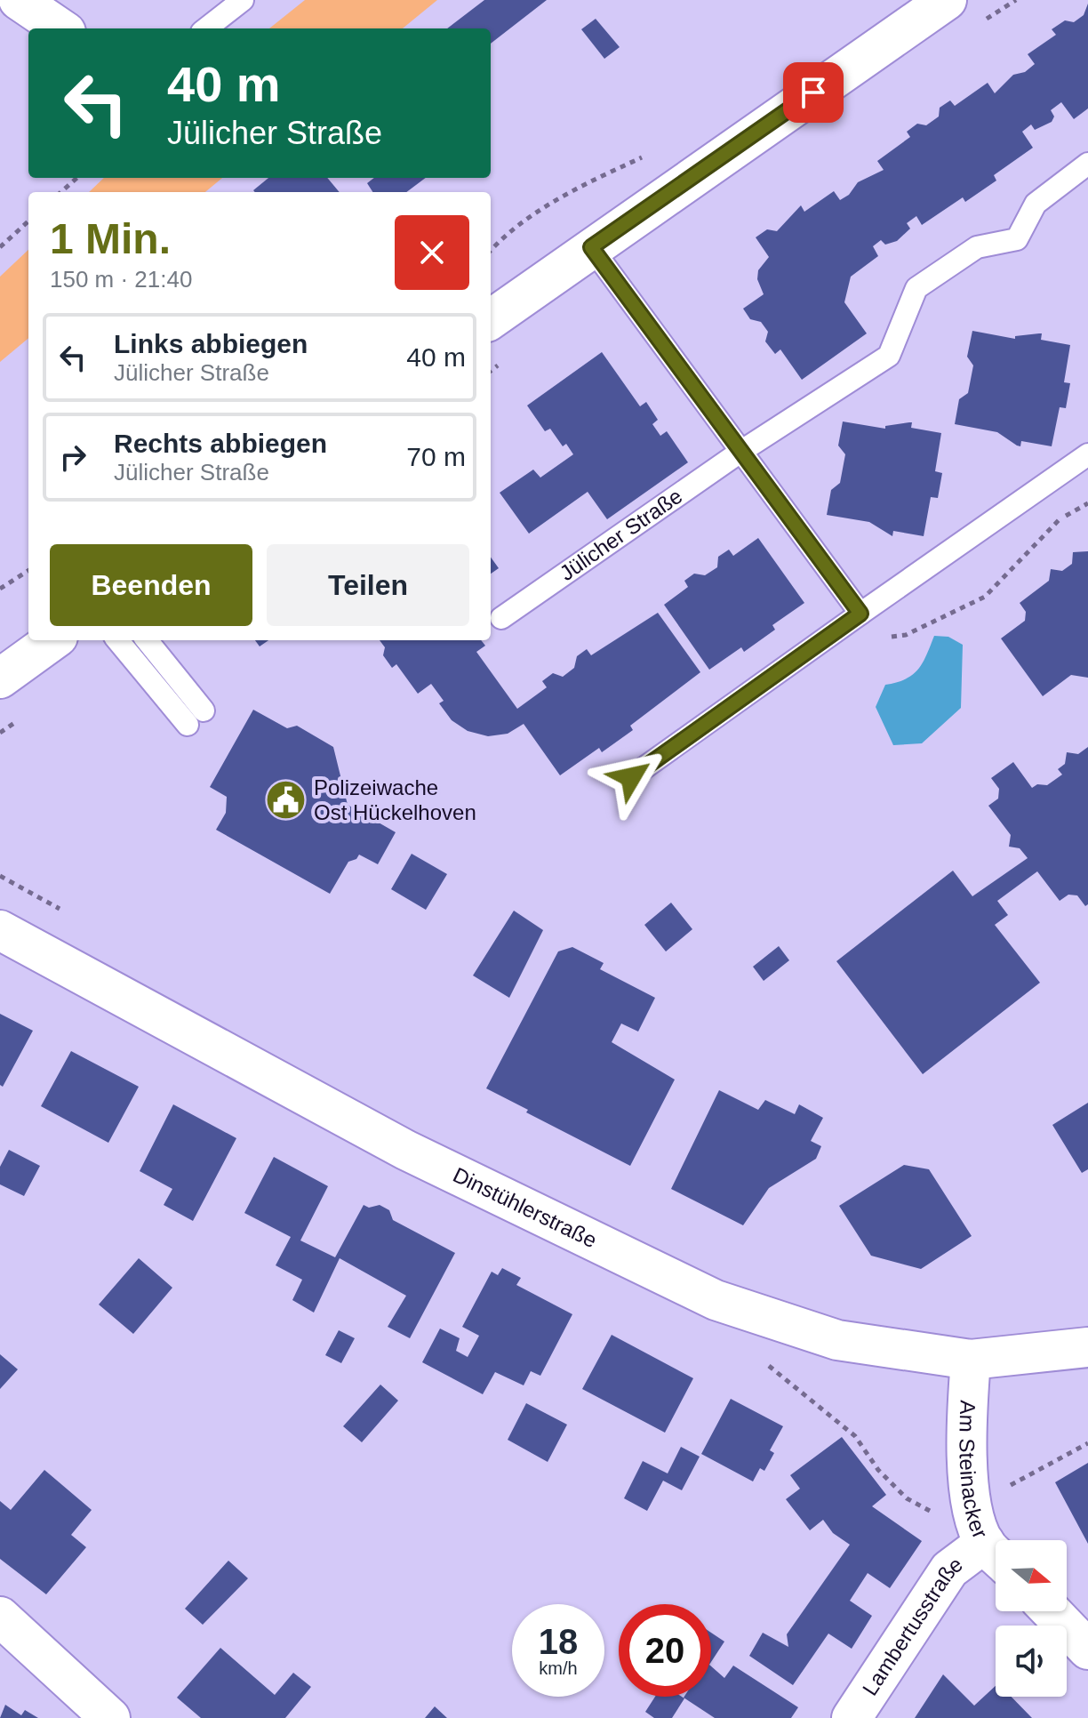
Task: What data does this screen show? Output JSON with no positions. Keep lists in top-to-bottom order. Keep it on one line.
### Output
{"streets":{"main road":["Dinstühlerstraße","Am Steinacker","Lambertusstraße"],"lane":["Jülicher Straße"]},"crossings":[["Dinstühlerstraße","Am Steinacker"]],"places":{"public building":["Polizeiwache Ost Hückelhoven"]},"north":"right","page":{"turn":["40 m","Jülicher Straße"],"heading":["1 Min.","150 m · 21:40"],"list":[{"name":"Links abbiegen","note":"Jülicher Straße","value":"40 m"},{"name":"Rechts abbiegen","note":"Jülicher Straße","value":"70 m"}],"buttons":["Beenden","Teilen"],"speed":"18 km/h","limit":"20"}}
